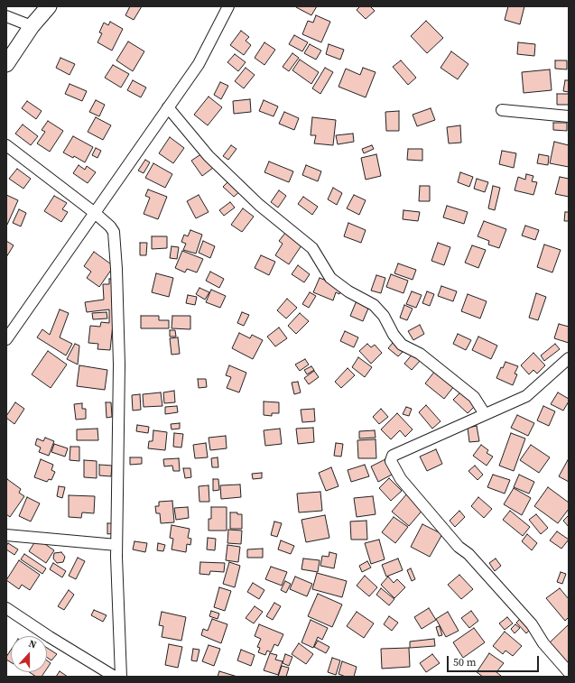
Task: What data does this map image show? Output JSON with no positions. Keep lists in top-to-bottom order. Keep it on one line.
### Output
{"scale_bar":"50 m","north":"top"}
